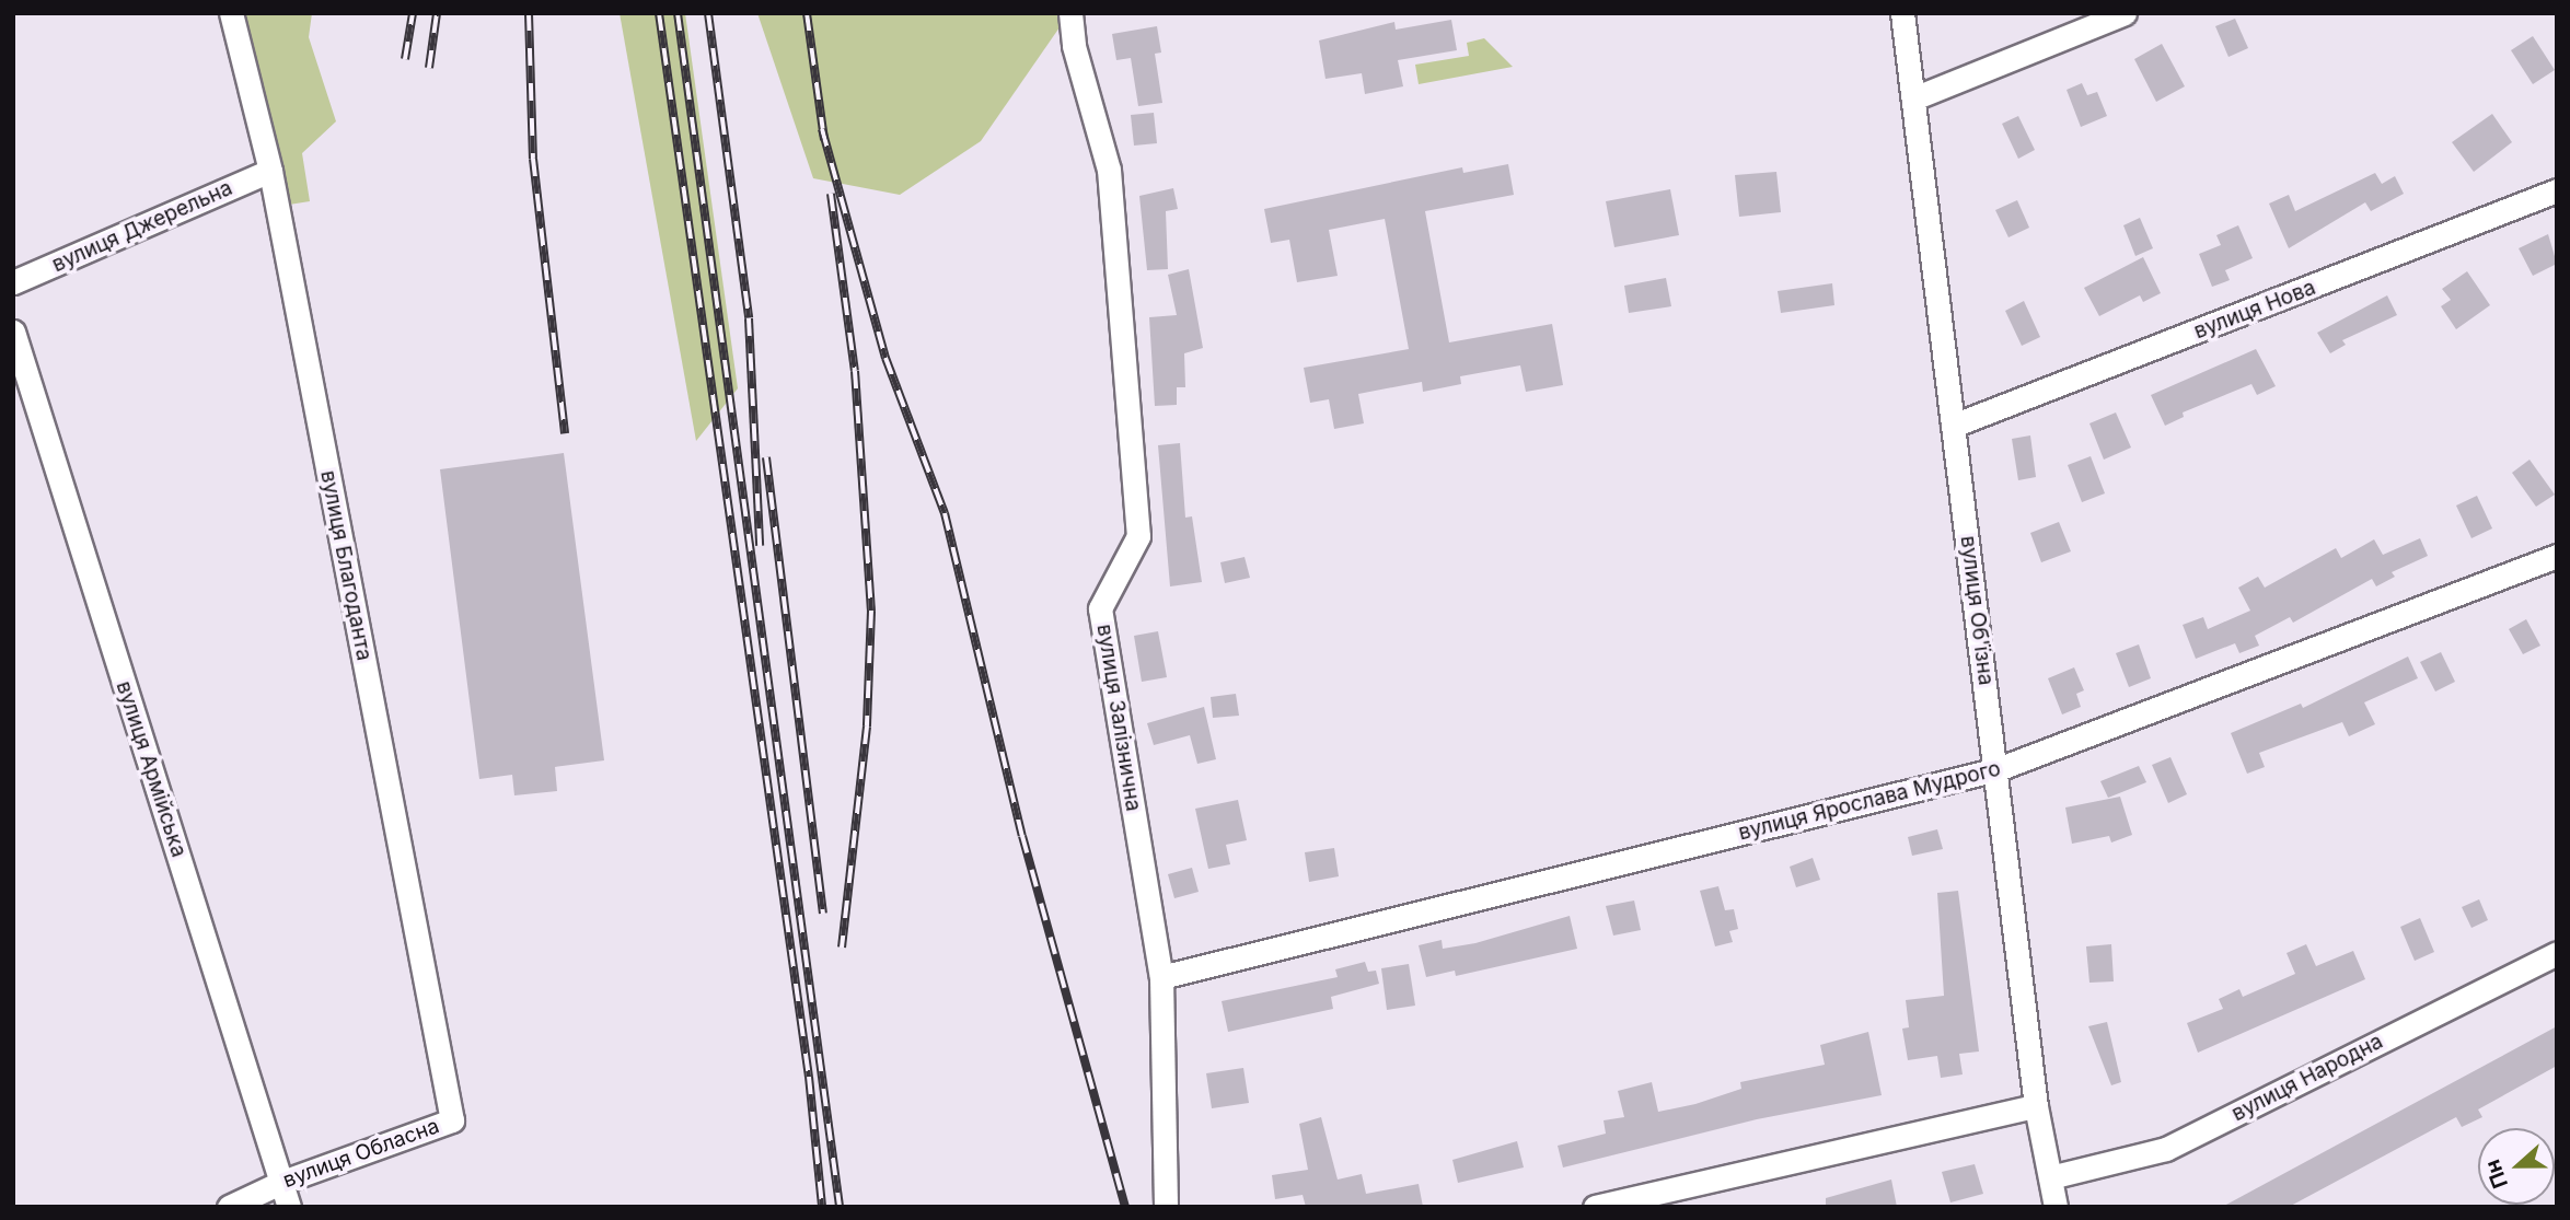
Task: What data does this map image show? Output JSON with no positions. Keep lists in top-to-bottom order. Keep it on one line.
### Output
{"streets":{"street":["вулиця Джерельна","вулиця Нова","вулиця Благоданта","вулиця Об'їзна","вулиця Залізнична","вулиця Армійська","вулиця Ярослава Мудрого","вулиця Народна","вулиця Обласна"]},"crossings":[["вулиця Джерельна","вулиця Благоданта"],["вулиця Нова","вулиця Об'їзна"],["вулиця Благоданта","вулиця Обласна"],["вулиця Об'їзна","вулиця Ярослава Мудрого"],["вулиця Об'їзна","вулиця Народна"],["вулиця Залізнична","вулиця Ярослава Мудрого"],["вулиця Армійська","вулиця Обласна"]],"north":"left"}
